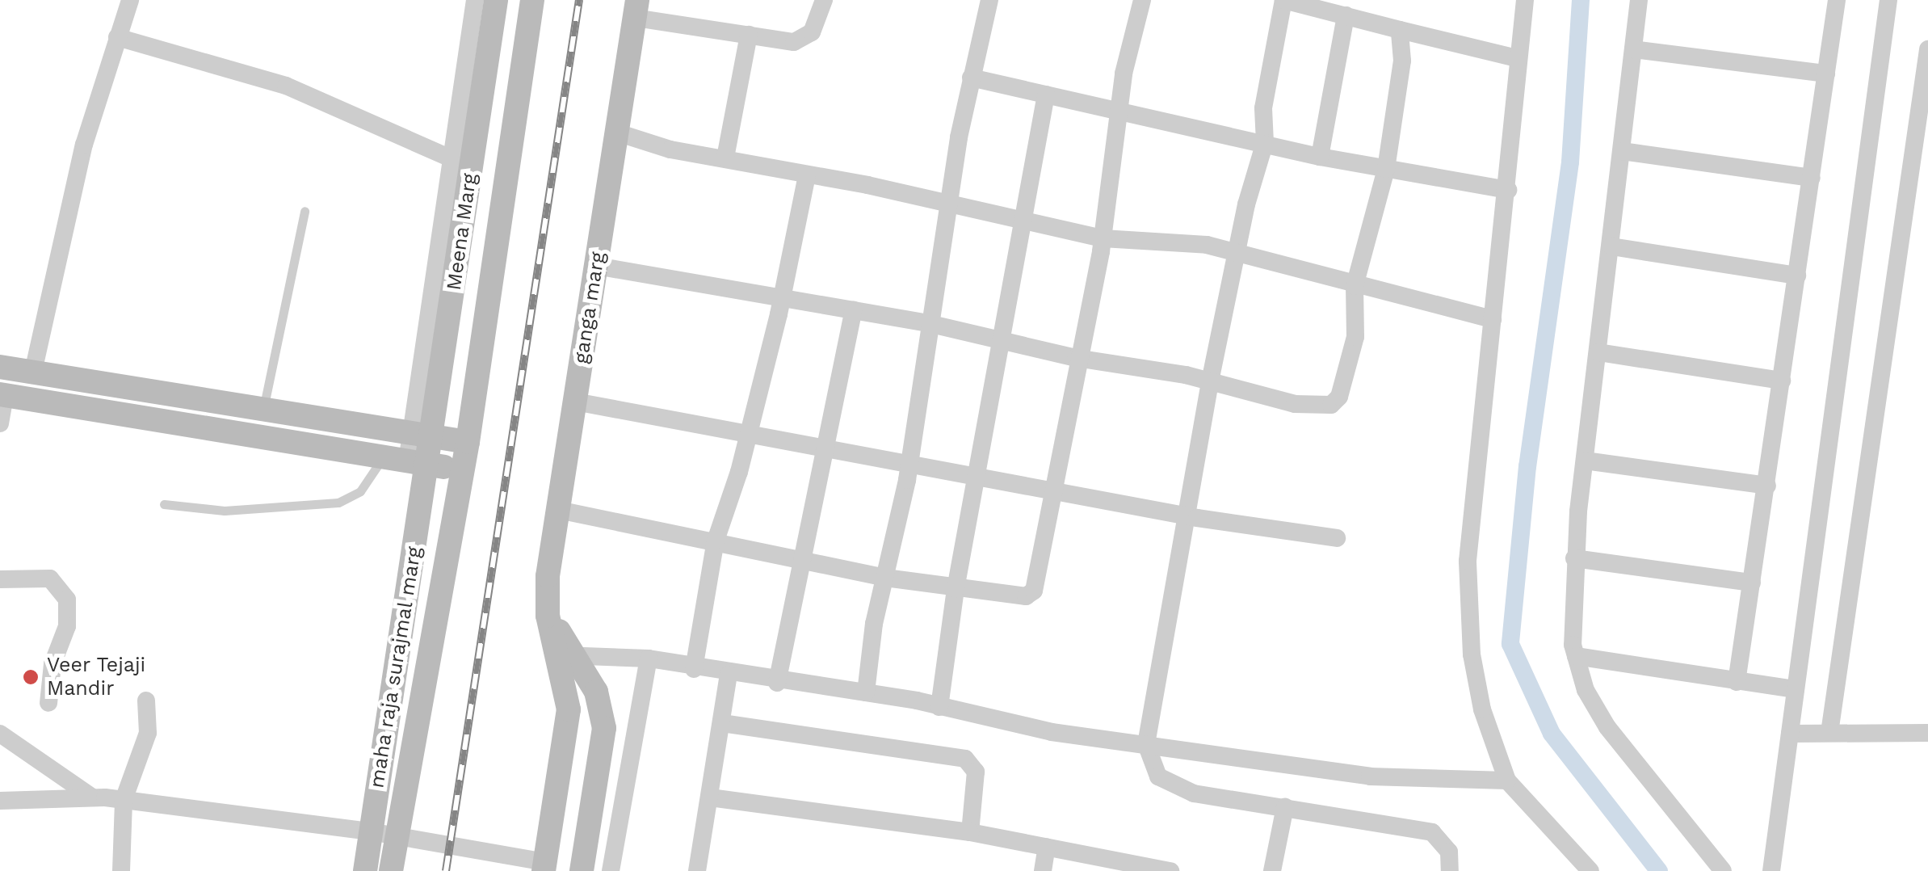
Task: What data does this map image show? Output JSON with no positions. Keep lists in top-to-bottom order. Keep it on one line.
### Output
{"streets":{"street":["Meena Marg","ganga marg","maha raja surajmal marg"]},"crossings":[["Meena Marg","maha raja surajmal marg"]],"places":["Veer Tejaji Mandir"]}
